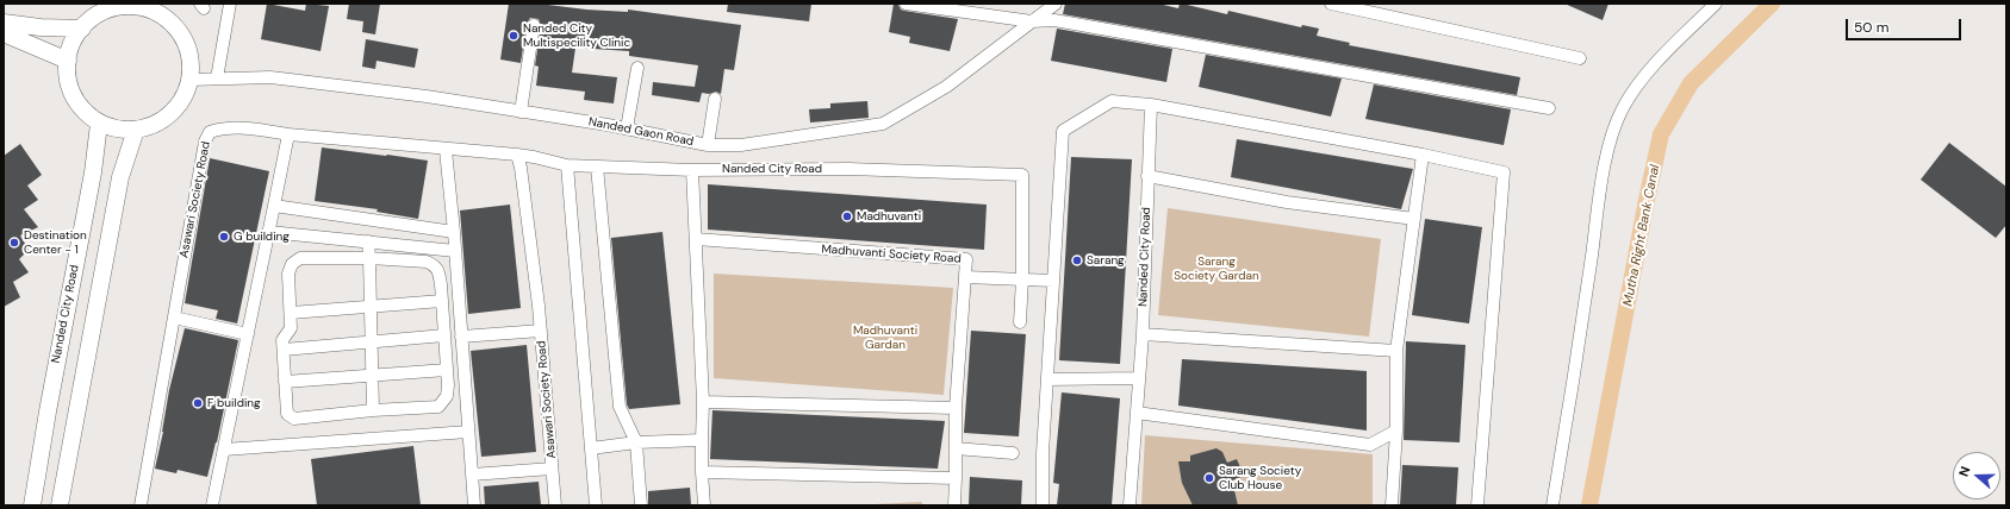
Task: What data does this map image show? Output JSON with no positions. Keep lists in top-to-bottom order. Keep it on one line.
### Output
{"streets":{"street":["Nanded Gaon Road","Nanded City Road","Asawari Society Road","Madhuvanti Society Road"]},"crossings":[["Nanded Gaon Road","Nanded City Road"],["Nanded City Road","Asawari Society Road"]],"water":["Mutha Right Bank Canal"],"parks":["Sarang Society Gardan","Madhuvanti Gardan"],"places":["Nanded City Multispecility Clinic","Madhuvanti","G building","Destination Center - 1","Sarang","F building","Sarang Society Club House"],"scale_bar":"50 m","north":"left"}
